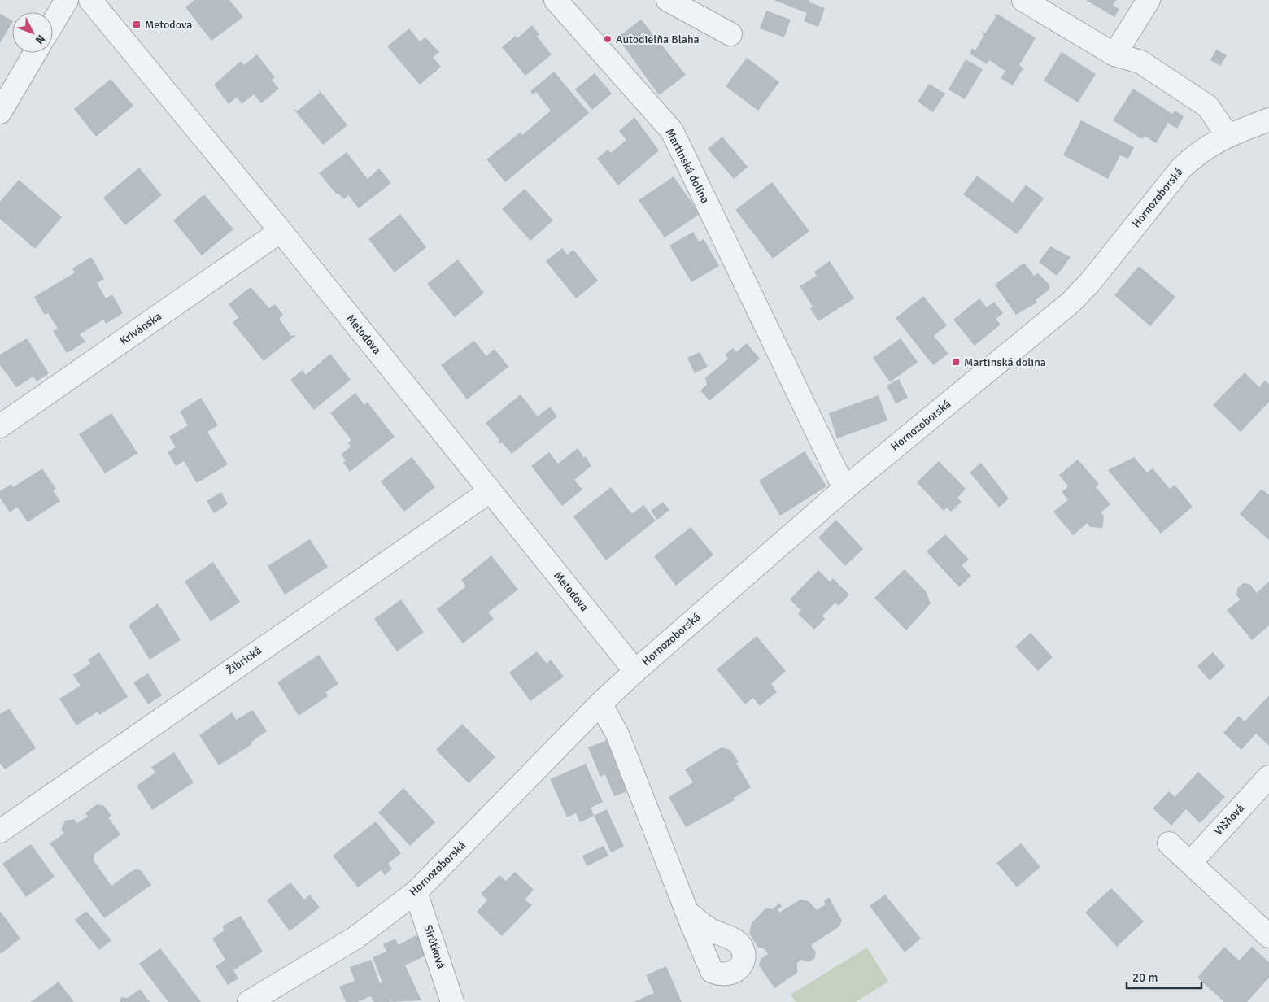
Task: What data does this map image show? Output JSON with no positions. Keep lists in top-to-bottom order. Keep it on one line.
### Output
{"streets":{"street":["Martinská dolina","Hornozoborská","Krivánska","Metodova","Žibrická","Višňová","Sirôtková"]},"crossings":[["Martinská dolina","Hornozoborská"],["Hornozoborská","Metodova"],["Hornozoborská","Sirôtková"],["Krivánska","Metodova"],["Metodova","Žibrická"]],"places":{"transit":["Metodova","Martinská dolina"],"other":["Autodielňa Blaha"]},"scale_bar":"20 m","north":"bottom right"}
